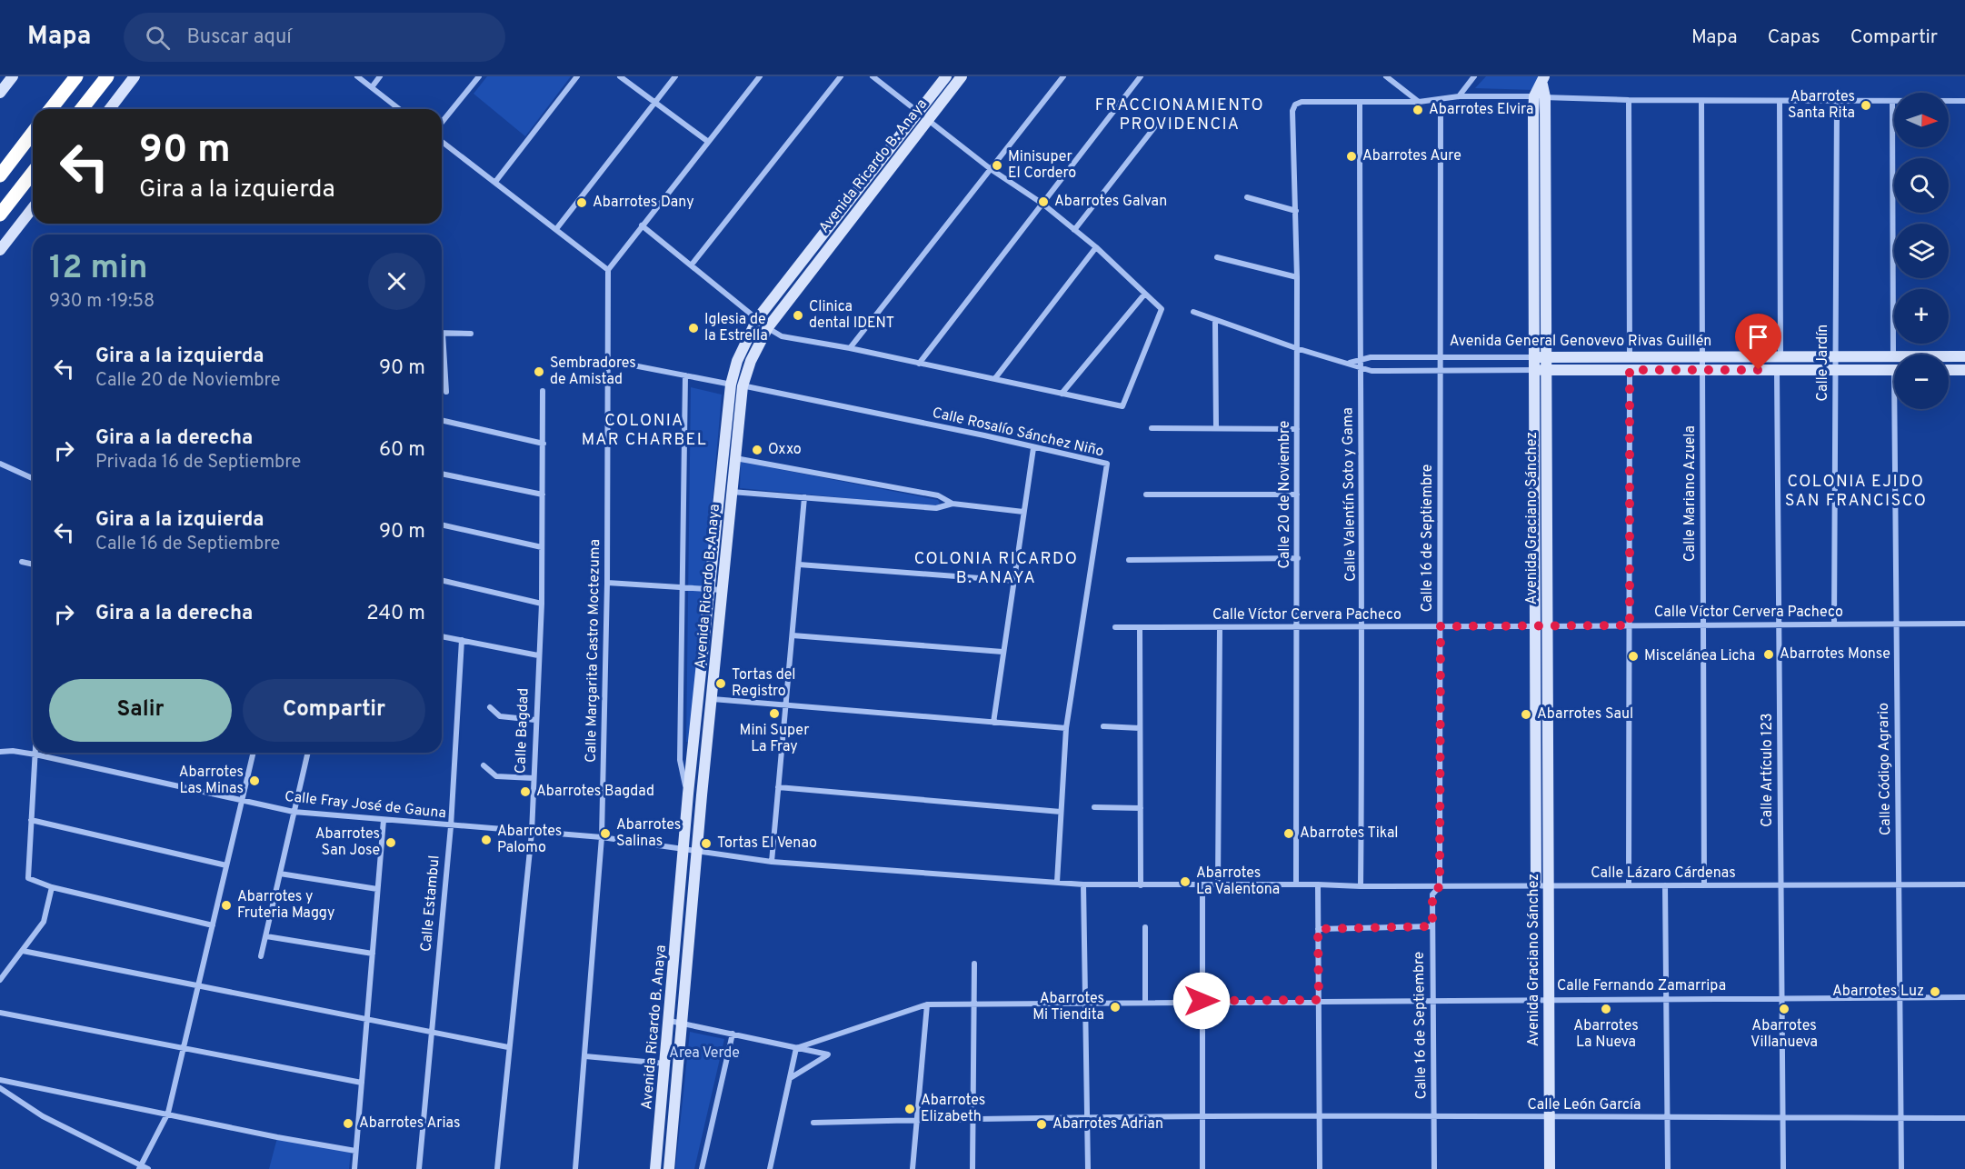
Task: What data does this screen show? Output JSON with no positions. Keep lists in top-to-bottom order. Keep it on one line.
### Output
{"streets":{"street":["Avenida Ricardo B. Anaya","Avenida General Genovevo Rivas Guillén","Calle Jardín","Calle Rosalío Sánchez Niño","Calle Mariano Azuela","Calle 20 de Noviembre","Calle Valentín Soto y Gama","Avenida Graciano Sánchez","Calle 16 de Septiembre","Calle Víctor Cervera Pacheco","Calle Margarita Castro Moctezuma","Calle Bagdad","Calle Código Agrario","Calle Artículo 123","Calle Fray José de Gauna","Calle Lázaro Cárdenas","Calle Estambul","Calle Fernando Zamarripa","Calle León García"]},"crossings":[["Avenida Ricardo B. Anaya","Calle Rosalío Sánchez Niño"],["Avenida Ricardo B. Anaya","Calle Fray José de Gauna"],["Avenida General Genovevo Rivas Guillén","Calle Jardín"],["Avenida General Genovevo Rivas Guillén","Calle Mariano Azuela"],["Avenida General Genovevo Rivas Guillén","Calle 20 de Noviembre"],["Avenida General Genovevo Rivas Guillén","Calle Valentín Soto y Gama"],["Avenida General Genovevo Rivas Guillén","Avenida Graciano Sánchez"],["Avenida General Genovevo Rivas Guillén","Calle 16 de Septiembre"],["Avenida General Genovevo Rivas Guillén","Calle Artículo 123"],["Calle Jardín","Calle Víctor Cervera Pacheco"],["Calle Rosalío Sánchez Niño","Calle Margarita Castro Moctezuma"],["Calle Rosalío Sánchez Niño","Calle Fray José de Gauna"],["Calle Rosalío Sánchez Niño","Calle Lázaro Cárdenas"],["Calle Mariano Azuela","Calle Víctor Cervera Pacheco"],["Calle Mariano Azuela","Calle Lázaro Cárdenas"],["Calle 20 de Noviembre","Calle Valentín Soto y Gama"],["Calle 20 de Noviembre","Calle Víctor Cervera Pacheco"],["Calle 20 de Noviembre","Calle Lázaro Cárdenas"],["Calle Valentín Soto y Gama","Calle Víctor Cervera Pacheco"],["Calle Valentín Soto y Gama","Calle Lázaro Cárdenas"],["Avenida Graciano Sánchez","Calle Víctor Cervera Pacheco"],["Avenida Graciano Sánchez","Calle Lázaro Cárdenas"],["Avenida Graciano Sánchez","Calle Fernando Zamarripa"],["Avenida Graciano Sánchez","Calle León García"],["Calle 16 de Septiembre","Calle Víctor Cervera Pacheco"],["Calle 16 de Septiembre","Calle Lázaro Cárdenas"],["Calle 16 de Septiembre","Calle Fernando Zamarripa"],["Calle 16 de Septiembre","Calle León García"],["Calle Víctor Cervera Pacheco","Calle Código Agrario"],["Calle Víctor Cervera Pacheco","Calle Artículo 123"],["Calle Margarita Castro Moctezuma","Calle Fray José de Gauna"],["Calle Bagdad","Calle Fray José de Gauna"],["Calle Código Agrario","Calle Lázaro Cárdenas"],["Calle Código Agrario","Calle Fernando Zamarripa"],["Calle Código Agrario","Calle León García"],["Calle Artículo 123","Calle Lázaro Cárdenas"],["Calle Artículo 123","Calle Fernando Zamarripa"],["Calle Artículo 123","Calle León García"],["Calle Fray José de Gauna","Calle Lázaro Cárdenas"],["Calle Fray José de Gauna","Calle Estambul"]],"districts":["FRACCIONAMIENTO PROVIDENCIA","COLONIA MAR CHARBEL","COLONIA EJIDO SAN FRANCISCO","COLONIA RICARDO B. ANAYA"],"parks":["Area Verde"],"places":["Abarrotes Santa Rita","Abarrotes Elvira","Abarrotes Aure","Minisuper El Cordero","Abarrotes Galvan","Abarrotes Dany","Clinica dental IDENT","Iglesia de la Estrella","Sembradores de Amistad","Oxxo","Abarrotes Monse","Miscelánea Licha","Tortas del Registro","Mini Super La Fray","Abarrotes Saul","Abarrotes Las Minas","Abarrotes Bagdad","Abarrotes Salinas","Abarrotes Tikal","Abarrotes Palomo","Abarrotes San Jose","Tortas El Venao","Abarrotes La Valentona","Abarrotes y Fruteria Maggy","Abarrotes Luz","Abarrotes Mi Tiendita","Abarrotes La Nueva","Abarrotes Villanueva","Abarrotes Elizabeth","Abarrotes Arias","Abarrotes Adrian"],"north":"right","page":{"header":"Mapa","search":"Buscar aquí","nav":["Mapa","Capas","Compartir"],"map_buttons":["+","−"],"turn":["90 m","Gira a la izquierda"],"heading":["12 min","930 m · 19:58"],"list":[{"name":"Gira a la izquierda","note":"Calle 20 de Noviembre","value":"90 m"},{"name":"Gira a la derecha","note":"Privada 16 de Septiembre","value":"60 m"},{"name":"Gira a la izquierda","note":"Calle 16 de Septiembre","value":"90 m"},{"name":"Gira a la derecha","value":"240 m"}],"buttons":["Salir","Compartir"]}}
